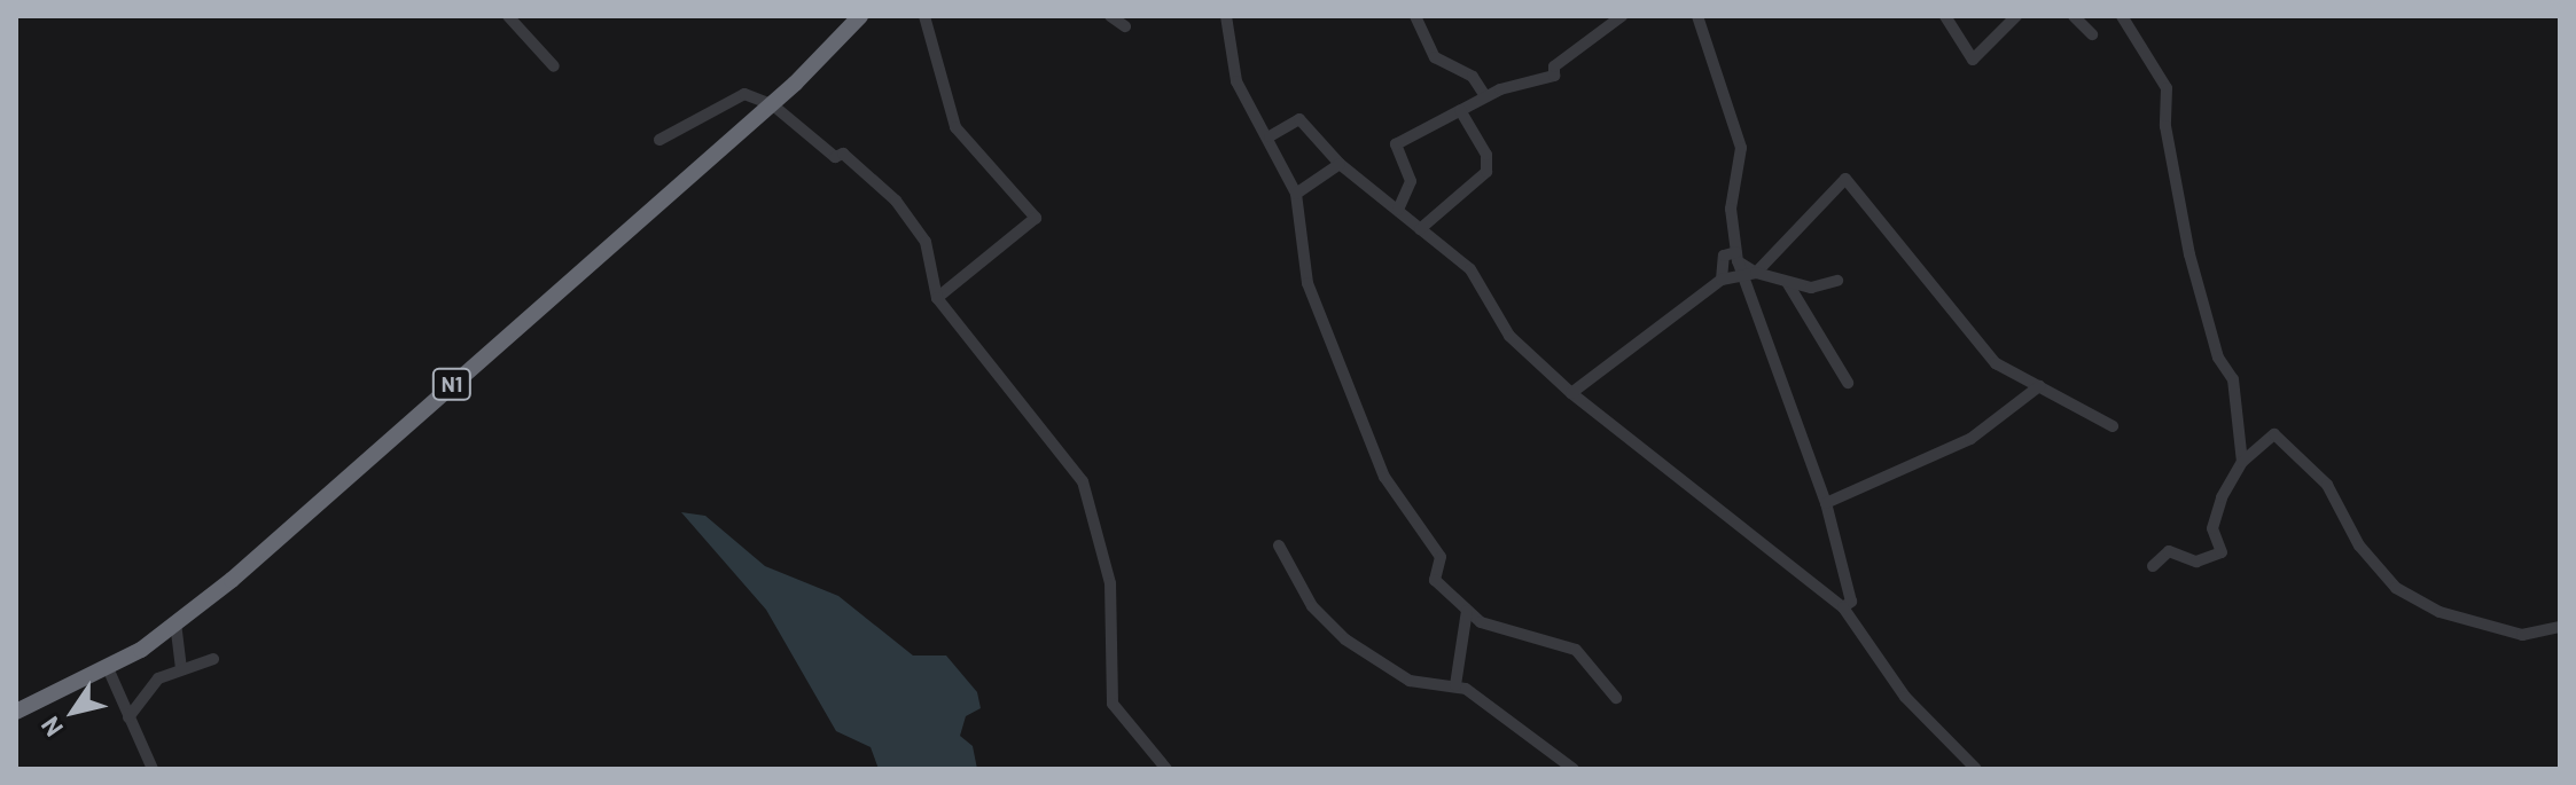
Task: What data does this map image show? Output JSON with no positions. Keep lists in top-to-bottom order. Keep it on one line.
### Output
{"streets":{"highway":["N1"]},"north":"bottom left"}
